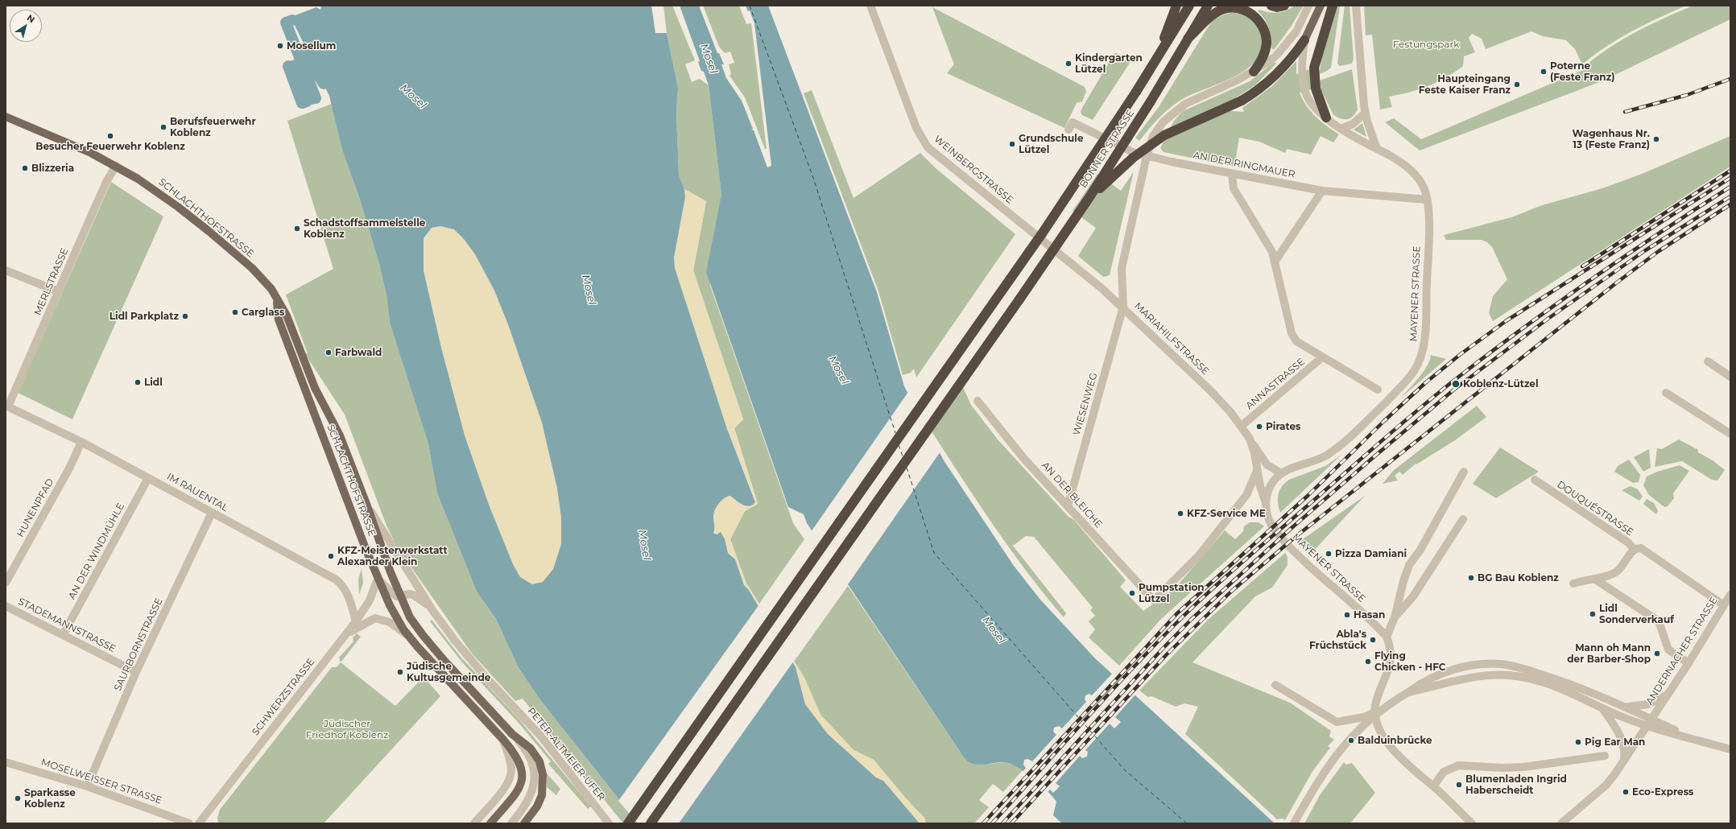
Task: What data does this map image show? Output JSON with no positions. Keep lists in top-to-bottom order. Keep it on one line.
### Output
{"streets":{"highway":["BONNER STRASSE"],"main road":["SCHLACHTHOFSTRASSE","MAYENER STRASSE"],"street":["AN DER RINGMAUER","WEINBERGSTRASSE","MERLSTRASSE","MARIAHILFSTRASSE","ANNASTRASSE","WIESENWEG","IM RAUENTAL","AN DER BLEICHE","HUNENPFAD","DOUQUÉSTRASSE","AN DER WINDMÜHLE","STADEMANNSTRASSE","SAURBORNSTRASSE","ANDERNACHER STRASSE","SCHWERZSTRASSE","PETER-ALTMEIER-UFER","MOSELWEISSER STRASSE"]},"crossings":[["AN DER RINGMAUER","MAYENER STRASSE"],["AN DER RINGMAUER","MARIAHILFSTRASSE"],["WEINBERGSTRASSE","MARIAHILFSTRASSE"],["WEINBERGSTRASSE","WIESENWEG"],["SCHLACHTHOFSTRASSE","MERLSTRASSE"],["SCHLACHTHOFSTRASSE","SCHWERZSTRASSE"],["SCHLACHTHOFSTRASSE","PETER-ALTMEIER-UFER"],["MERLSTRASSE","IM RAUENTAL"],["MAYENER STRASSE","MARIAHILFSTRASSE"],["MARIAHILFSTRASSE","ANNASTRASSE"],["MARIAHILFSTRASSE","WIESENWEG"],["MARIAHILFSTRASSE","AN DER BLEICHE"],["WIESENWEG","AN DER BLEICHE"],["IM RAUENTAL","HUNENPFAD"],["IM RAUENTAL","AN DER WINDMÜHLE"],["IM RAUENTAL","SAURBORNSTRASSE"],["IM RAUENTAL","SCHWERZSTRASSE"],["DOUQUÉSTRASSE","ANDERNACHER STRASSE"],["AN DER WINDMÜHLE","STADEMANNSTRASSE"],["STADEMANNSTRASSE","SAURBORNSTRASSE"],["SAURBORNSTRASSE","MOSELWEISSER STRASSE"]],"water":["Mosel"],"parks":["Festungspark","Jüdischer Friedhof Koblenz"],"places":["Mosellum","Kindergarten Lützel","Poterne (Feste Franz)","Haupteingang Feste Kaiser Franz","Berufsfeuerwehr Koblenz","Besucher Feuerwehr Koblenz","Wagenhaus Nr. 13 (Feste Franz)","Grundschule Lützel","Blizzeria","Schadstoffsammelstelle Koblenz","Carglass","Lidl Parkplatz","Farbwald","Lidl","Koblenz-Lützel","Pirates","KFZ-Service ME","Pizza Damiani","KFZ-Meisterwerkstatt Alexander Klein","BG Bau Koblenz","Pumpstation Lützel","Lidl Sonderverkauf","Hasan","Abla's Früchstück","Mann oh Mann der Barber-Shop","Flying Chicken - HFC","Jüdische Kultusgemeinde","Balduinbrücke","Pig Ear Man","Blumenladen Ingrid Haberscheidt","Eco-Express","Sparkasse Koblenz"],"north":"top right"}
